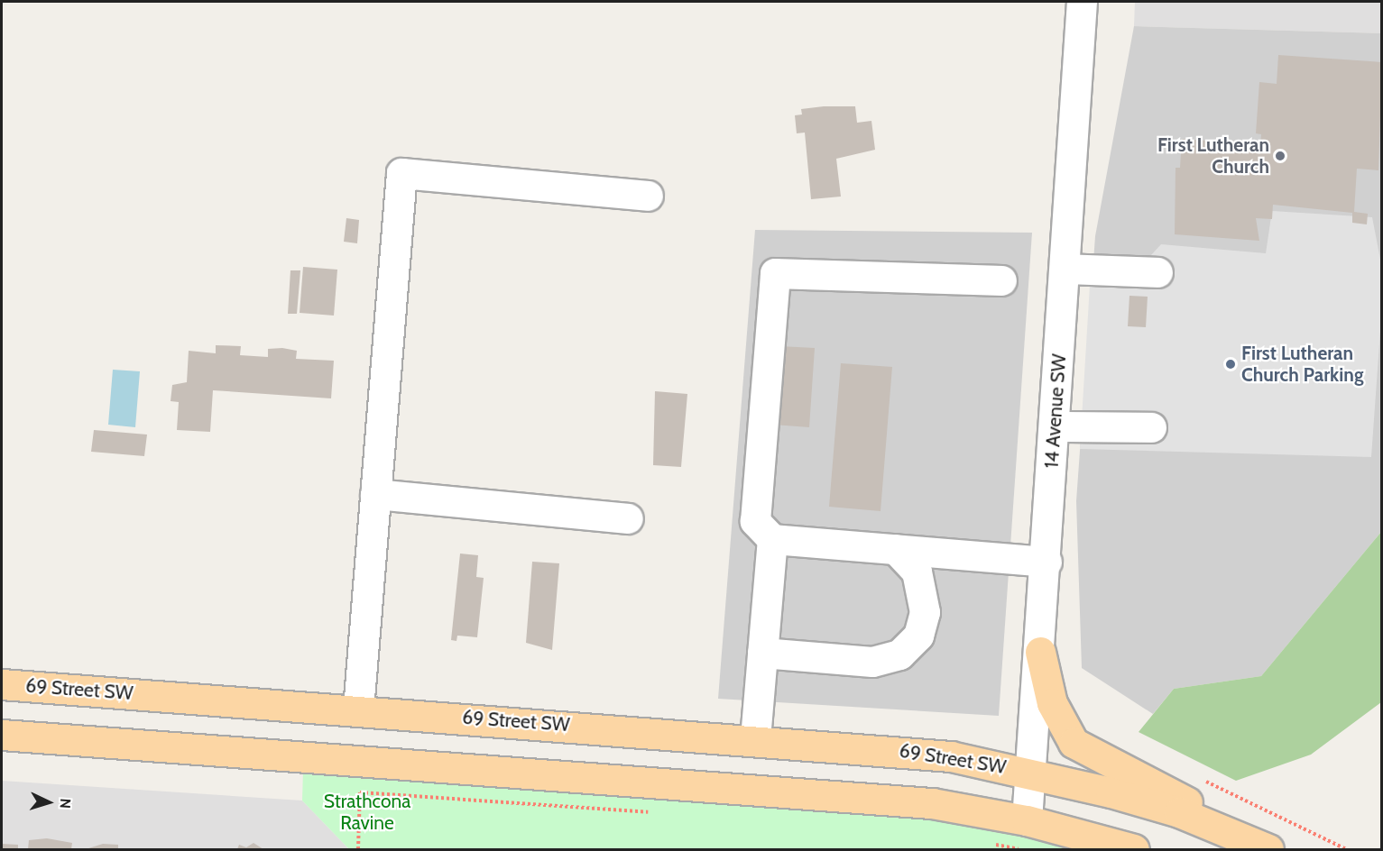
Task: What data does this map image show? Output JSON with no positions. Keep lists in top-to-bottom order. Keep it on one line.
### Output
{"streets":{"main road":["69 Street SW"],"street":["14 Avenue SW"]},"crossings":[["14 Avenue SW","69 Street SW"]],"parks":["Strathcona Ravine"],"places":["First Lutheran Church","First Lutheran Church Parking"],"north":"right"}
